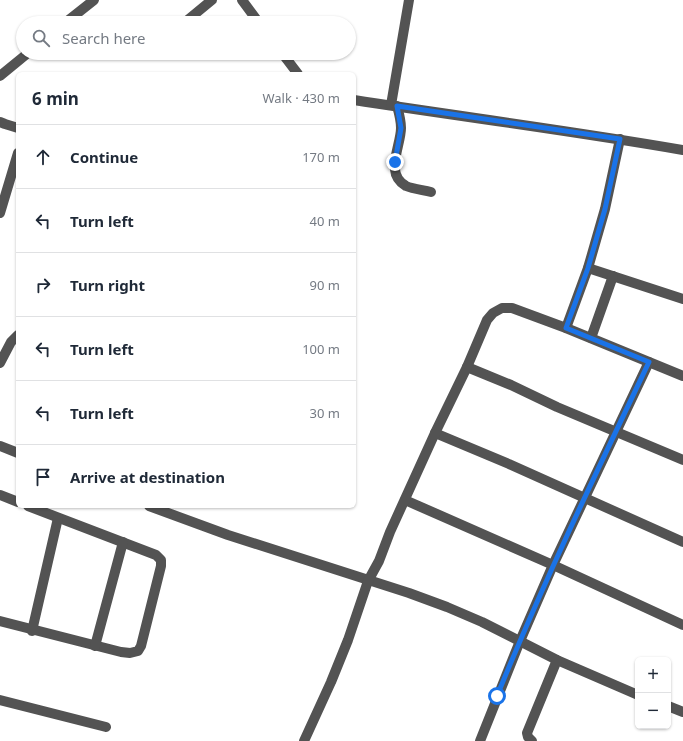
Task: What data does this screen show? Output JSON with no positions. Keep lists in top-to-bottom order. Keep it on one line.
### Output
{"page":{"search":"Search here","heading":["6 min","Walk · 430 m"],"list":[["Continue","170 m"],["Turn left","40 m"],["Turn right","90 m"],["Turn left","100 m"],["Turn left","30 m"],"Arrive at destination"],"map_buttons":["+","−"]}}
